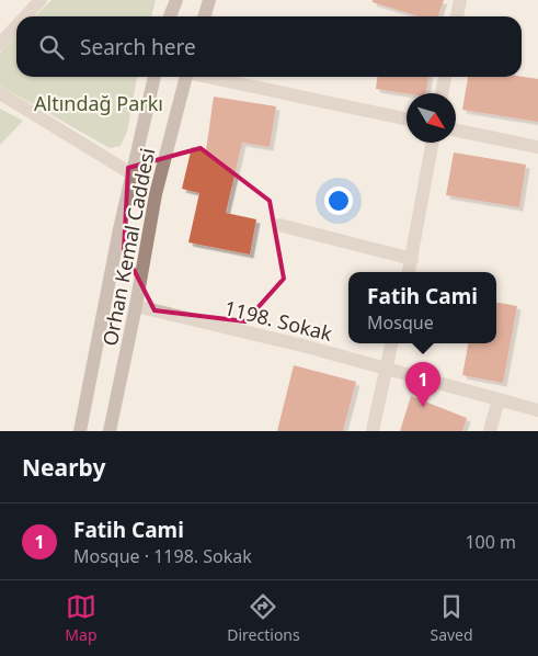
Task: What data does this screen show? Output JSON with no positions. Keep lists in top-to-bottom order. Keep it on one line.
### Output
{"streets":{"main road":["Orhan Kemal Caddesi"],"street":["1198. Sokak"]},"crossings":[["Orhan Kemal Caddesi","1198. Sokak"]],"parks":["Altındağ Parkı"],"north":"bottom right","page":{"search":"Search here","popup":["Fatih Cami","Mosque"],"pins":"1","heading":"Nearby","list":[{"mark":"1","name":"Fatih Cami","note":"Mosque · 1198. Sokak","value":"100 m"}],"nav":["Map","Directions","Saved"]}}
